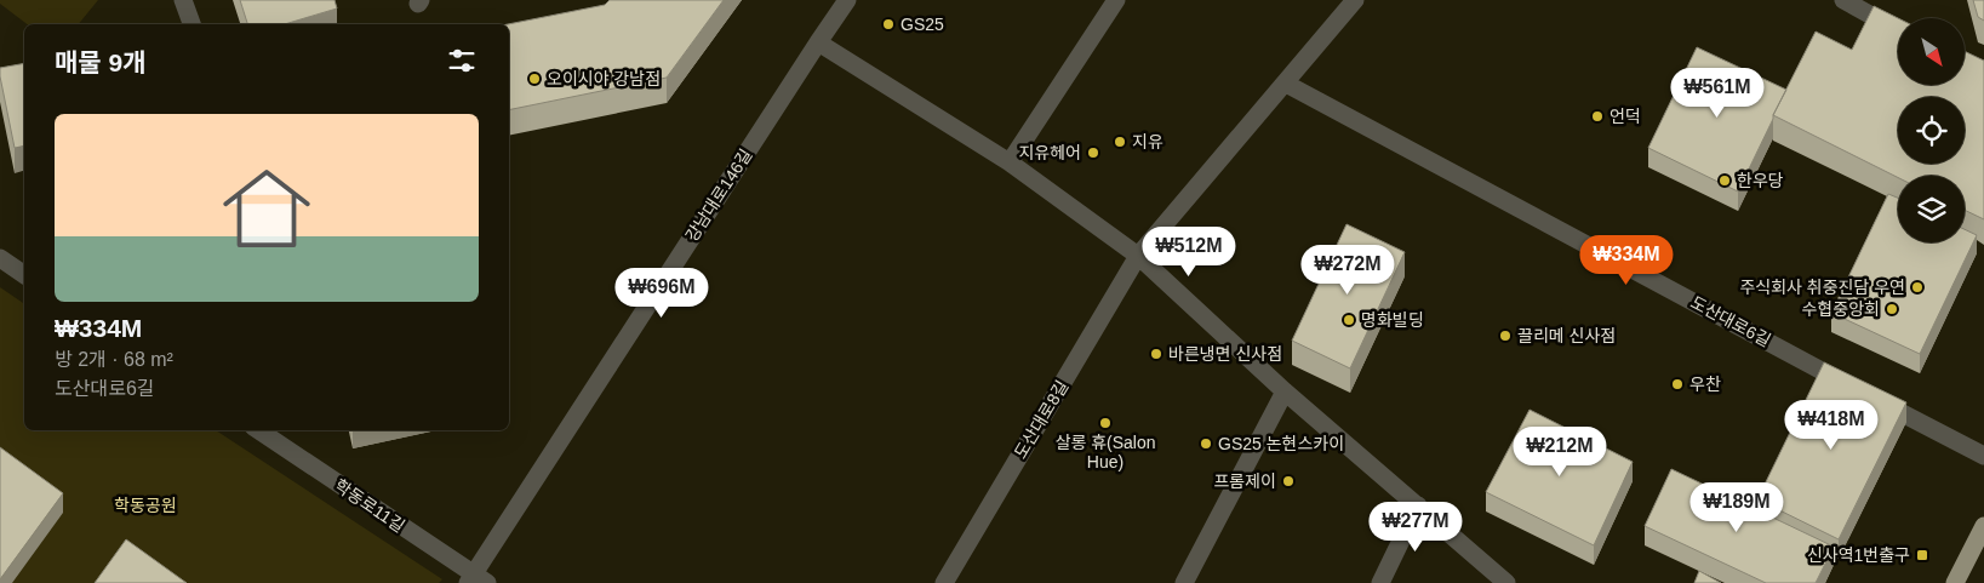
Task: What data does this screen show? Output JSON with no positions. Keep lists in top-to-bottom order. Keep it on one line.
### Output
{"streets":{"street":["강남대로146길","도산대로6길","도산대로8길","학동로11길"]},"crossings":[["강남대로146길","학동로11길"],["도산대로6길","도산대로8길"]],"parks":["학동공원"],"places":{"other":["GS25","오이시야 강남점","언덕","지유","지유헤어","한우당","주식회사 취중진담 우연","수협중앙회","명화빌딩","끌리메 신사점","바른냉면 신사점","우찬","살롱 휴(Salon Hue)","GS25 논현스카이","프롬제이"],"transit":["신사역1번출구"]},"north":"bottom right","page":{"heading":"매물 9개","price":["₩561M","₩512M","₩334M","₩272M","₩696M","₩418M","₩212M","₩189M","₩277M"],"list":[{"name":"₩334M","note":"방 2개 · 68 m² · 도산대로6길"}]}}
